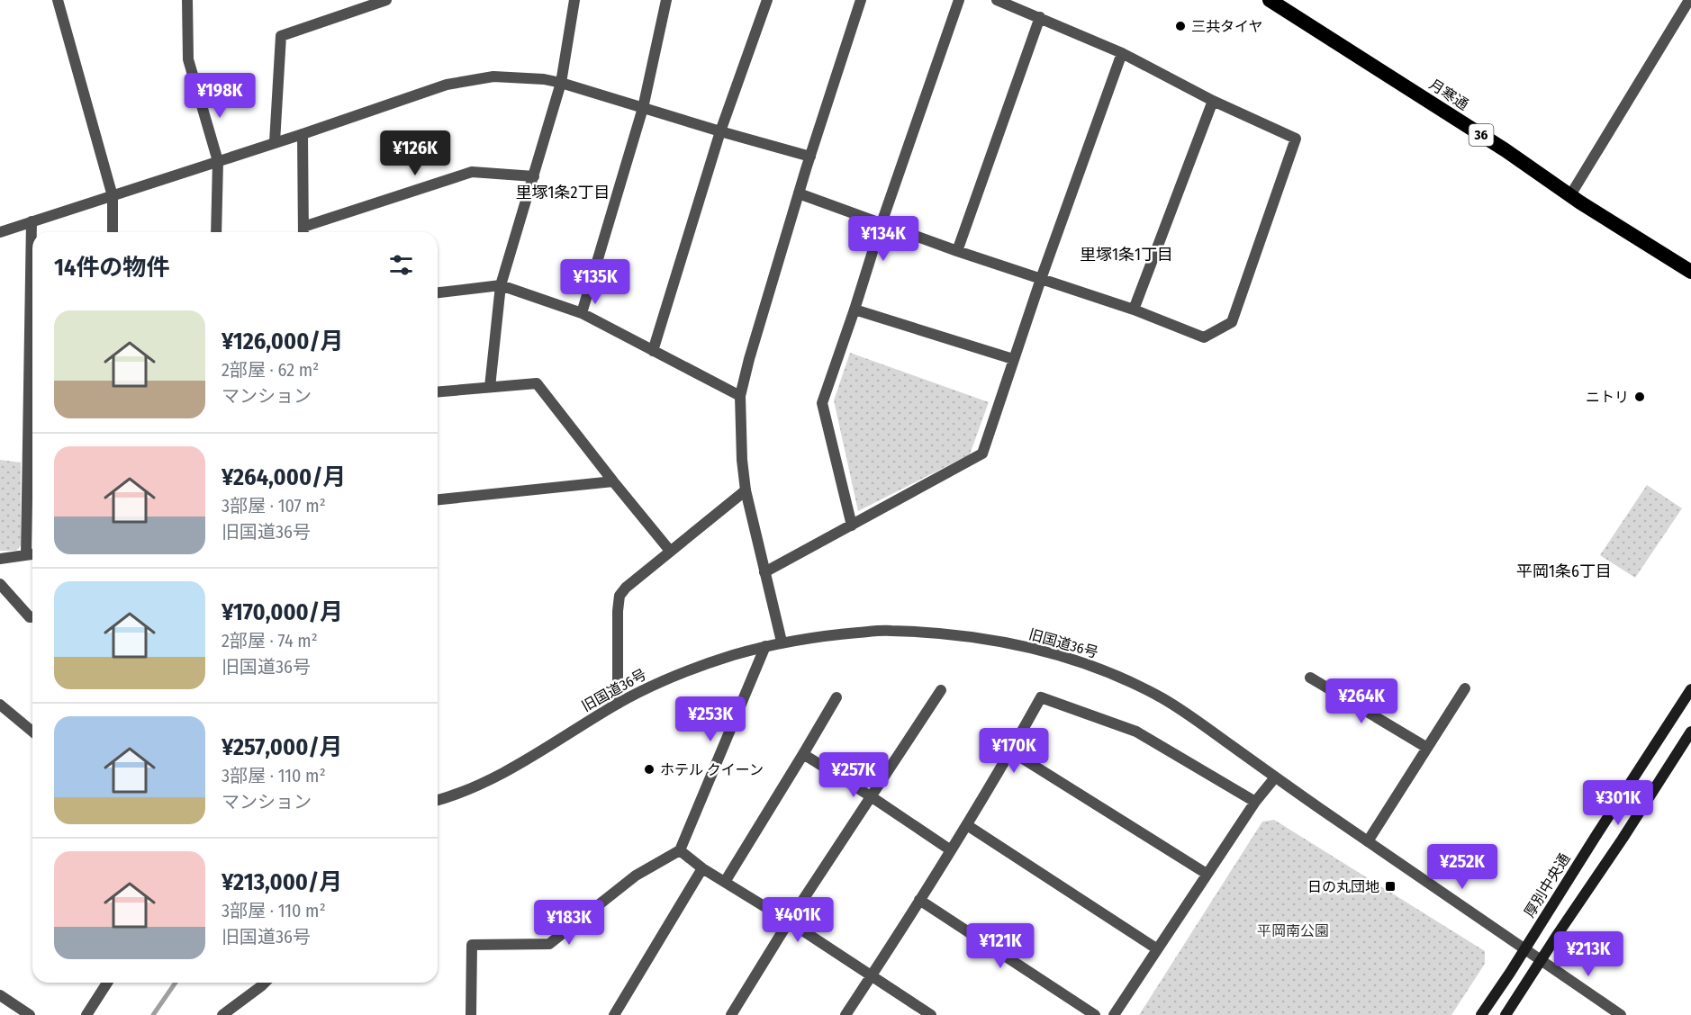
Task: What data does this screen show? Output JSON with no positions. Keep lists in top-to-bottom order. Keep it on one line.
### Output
{"streets":{"highway":["月寒通","36"],"main road":["厚別中央通"],"street":["旧国道36号"]},"crossings":[["旧国道36号","厚別中央通"]],"districts":["里塚1条2丁目","里塚1条1丁目","平岡1条6丁目"],"parks":["平岡南公園"],"places":{"other":["三共タイヤ","ニトリ","ホテル クイーン"],"transit":["日の丸団地"]},"page":{"price":["¥198K","¥126K","¥134K","¥135K","¥264K","¥253K","¥170K","¥257K","¥301K","¥252K","¥401K","¥183K","¥121K","¥213K"],"heading":"14件の物件","list":[{"name":"¥126,000/月","note":"2部屋 · 62 m² · マンション"},{"name":"¥264,000/月","note":"3部屋 · 107 m² · 旧国道36号"},{"name":"¥170,000/月","note":"2部屋 · 74 m² · 旧国道36号"},{"name":"¥257,000/月","note":"3部屋 · 110 m² · マンション"},{"name":"¥213,000/月","note":"3部屋 · 110 m² · 旧国道36号"}]}}
